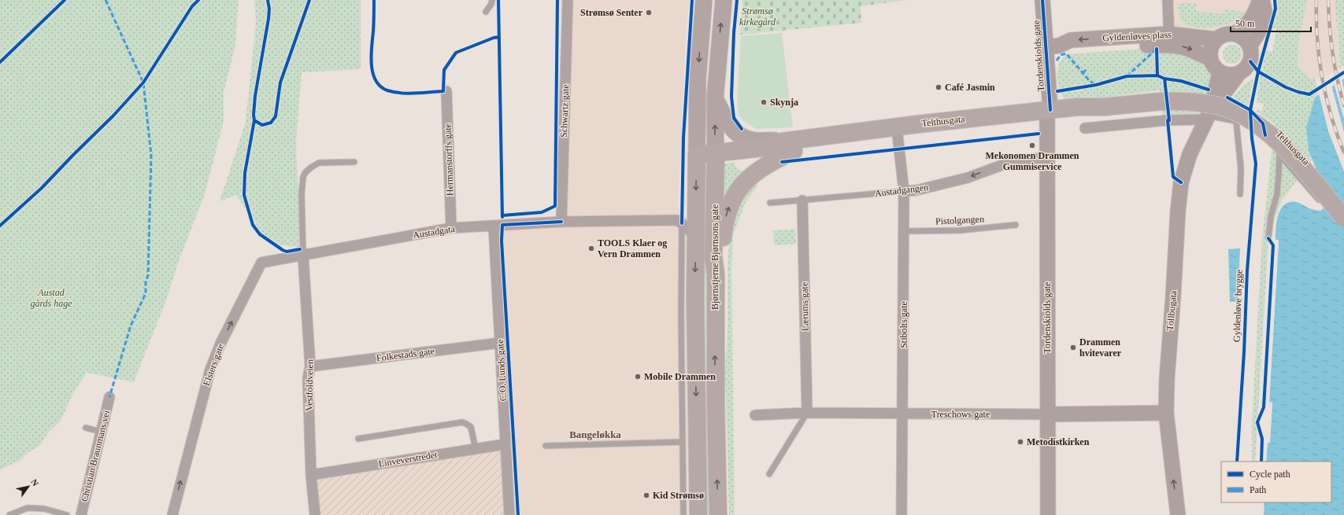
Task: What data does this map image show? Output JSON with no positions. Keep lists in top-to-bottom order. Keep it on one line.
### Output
{"streets":{"highway":["Telthusgata","Bjørnstjerne Bjørnsons gate"],"main road":["Gyldenløves plass","Tordenskiolds gate","Tollbugata","Treschows gate"],"street":["Schwartz gate","Hermanstorffs gate","Austadgangen","Austadgata","Lærums gate","Stibolts gate","Folkestads gate","Elsters gate","C.O. Lunds gate","Vestfoldveien","Christian Braunmans vei","Linveverstredet"],"lane":["Pistolgangen"],"cycle path":["Gyldenløve brygge"]},"crossings":[["Gyldenløves plass","Tordenskiolds gate"],["Gyldenløves plass","Tollbugata"],["Tordenskiolds gate","Telthusgata"],["Tordenskiolds gate","Austadgangen"],["Tordenskiolds gate","Treschows gate"],["Schwartz gate","Austadgata"],["Telthusgata","Bjørnstjerne Bjørnsons gate"],["Telthusgata","Stibolts gate"],["Hermanstorffs gate","Austadgata"],["Austadgangen","Lærums gate"],["Austadgangen","Stibolts gate"],["Pistolgangen","Stibolts gate"],["Austadgata","Elsters gate"],["Austadgata","C.O. Lunds gate"],["Austadgata","Vestfoldveien"],["Lærums gate","Treschows gate"],["Tollbugata","Treschows gate"],["Stibolts gate","Treschows gate"],["Folkestads gate","C.O. Lunds gate"],["Folkestads gate","Vestfoldveien"],["Elsters gate","Vestfoldveien"],["C.O. Lunds gate","Linveverstredet"],["Vestfoldveien","Linveverstredet"]],"one_way":["Austadgangen","Elsters gate"],"districts":["Bangeløkka"],"parks":["Strømsø kirkegård","Austad gårds hage"],"places":["Strømsø Senter","Café Jasmin","Skynja","Mekonomen Drammen Gummiservice","TOOLS Klaer og Vern Drammen","Drammen hvitevarer","Mobile Drammen","Metodistkirken","Kid Strømsø"],"legend":["Cycle path","Path"],"scale_bar":"50 m","north":"top right"}
